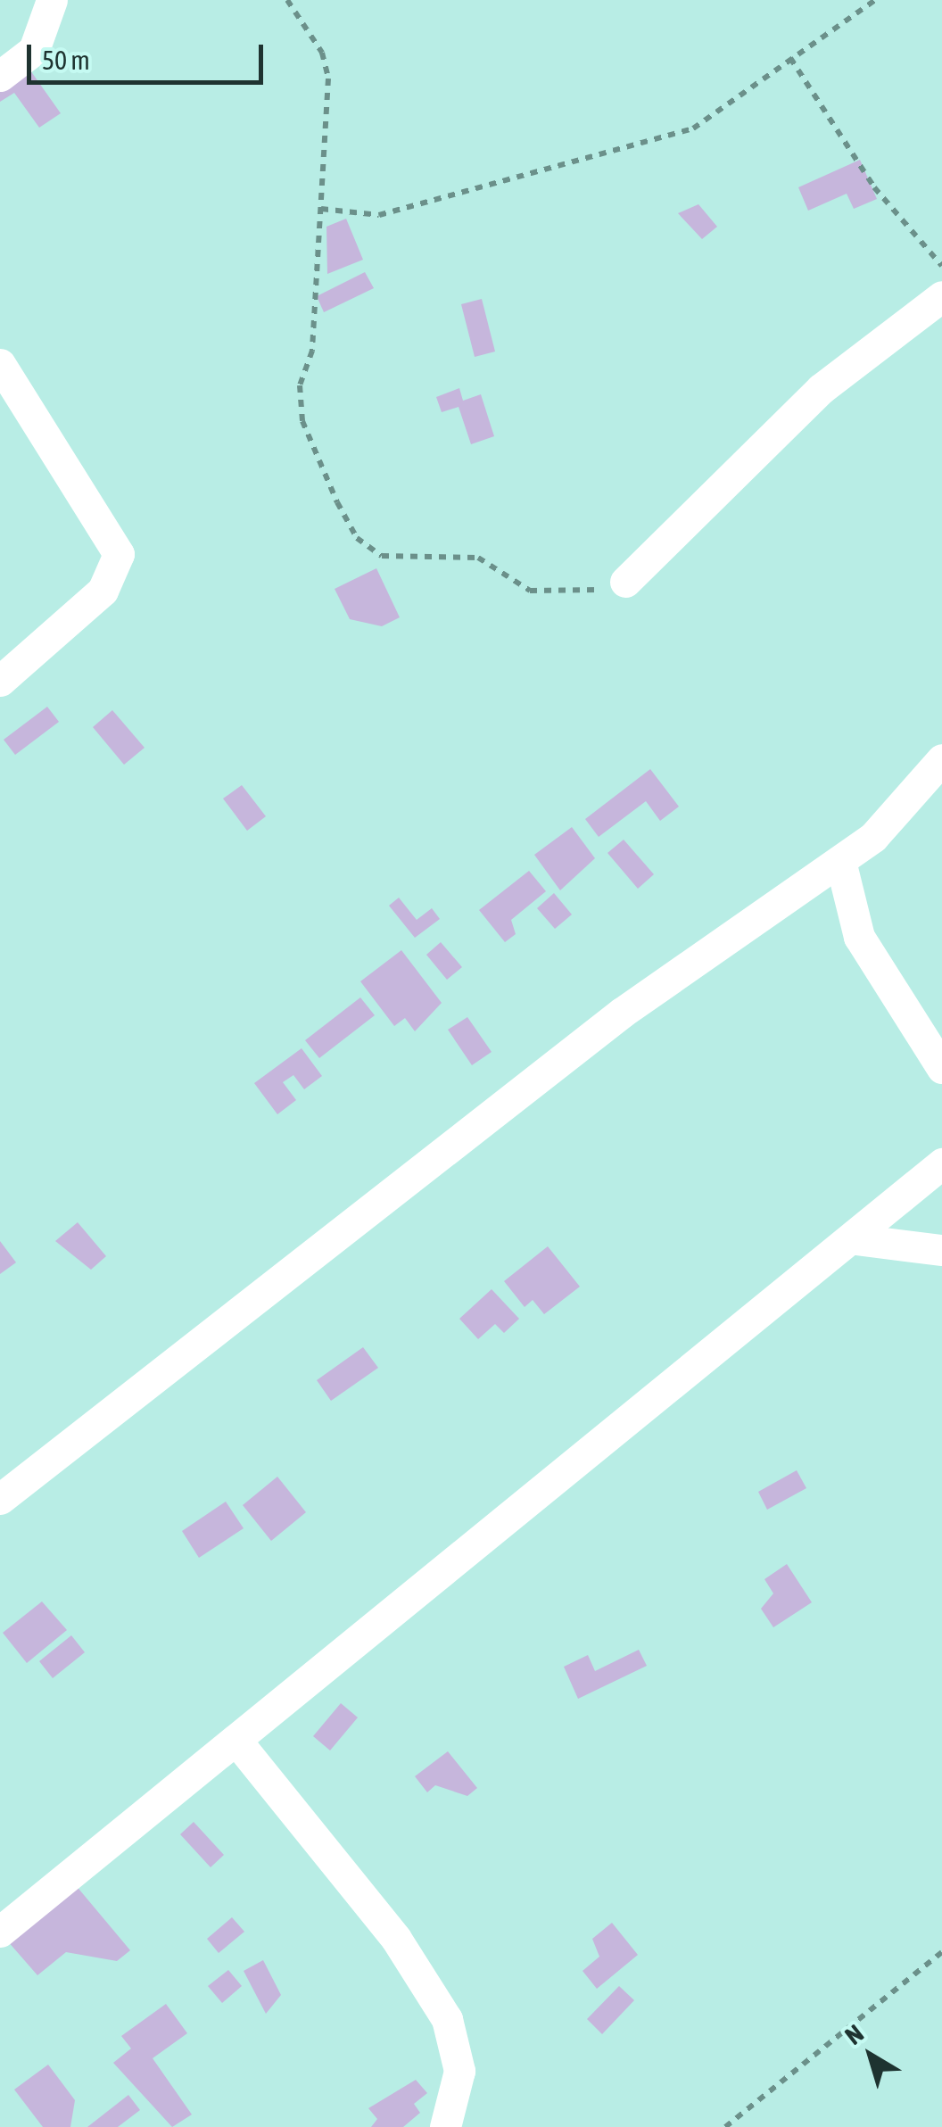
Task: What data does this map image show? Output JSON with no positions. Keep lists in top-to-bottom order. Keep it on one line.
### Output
{"scale_bar":"50 m","north":"top left"}
